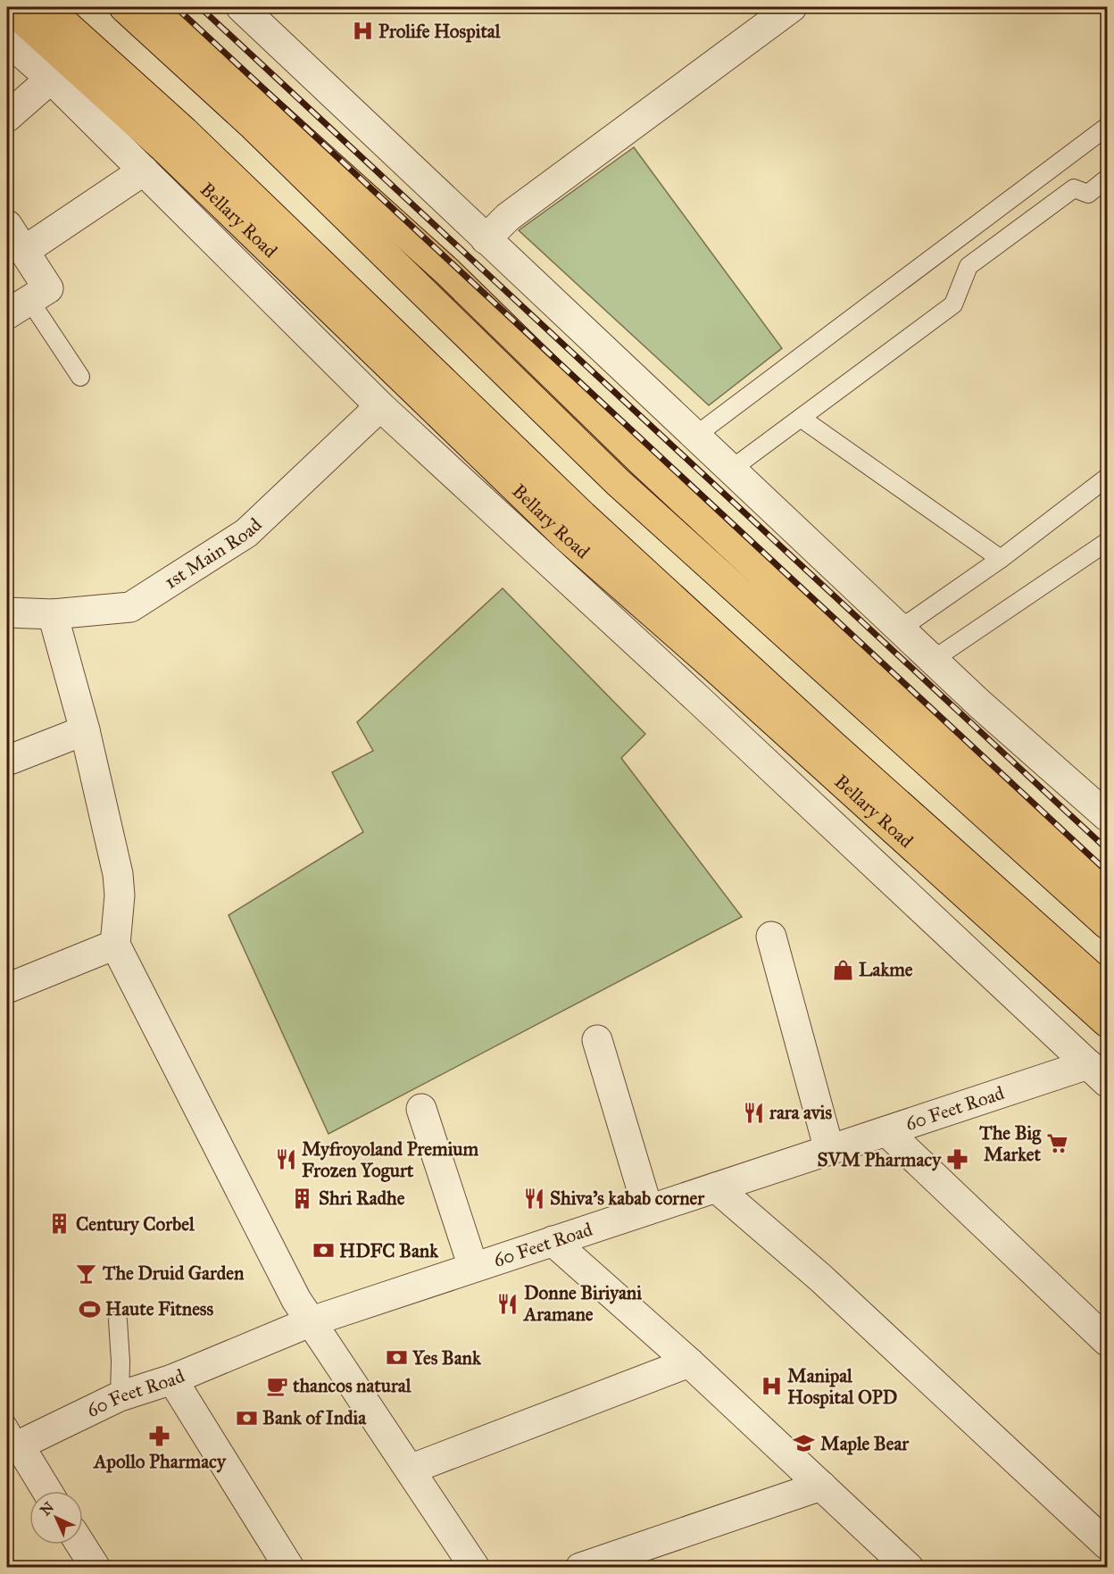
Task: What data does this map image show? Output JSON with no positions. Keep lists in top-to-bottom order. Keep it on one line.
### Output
{"streets":{"highway":["Bellary Road"],"street":["1st Main Road","60 Feet Road"]},"places":{"hospital":["Prolife Hospital","Manipal Hospital OPD"],"shop":["Lakme"],"restaurant":["rara avis","Myfroyoland Premium Frozen Yogurt","Shiva's kabab corner","Donne Biriyani Aramane"],"supermarket":["The Big Market"],"pharmacy":["SVM Pharmacy","Apollo Pharmacy"],"building":["Shri Radhe","Century Corbel"],"bank":["HDFC Bank","Yes Bank","Bank of India"],"bar":["The Druid Garden"],"sports":["Haute Fitness"],"cafe":["thancos natural"],"school or university":["Maple Bear"]},"north":"top left"}
